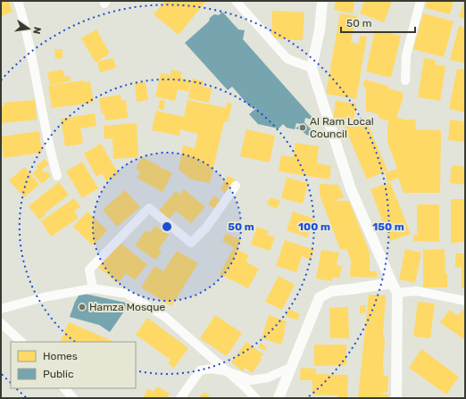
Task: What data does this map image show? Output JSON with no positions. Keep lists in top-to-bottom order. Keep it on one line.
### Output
{"places":["Al Ram Local Council","Hamza Mosque"],"legend":["Homes","Public"],"scale_bar":"50 m","north":"right","rings":["50 m","100 m","150 m"]}
